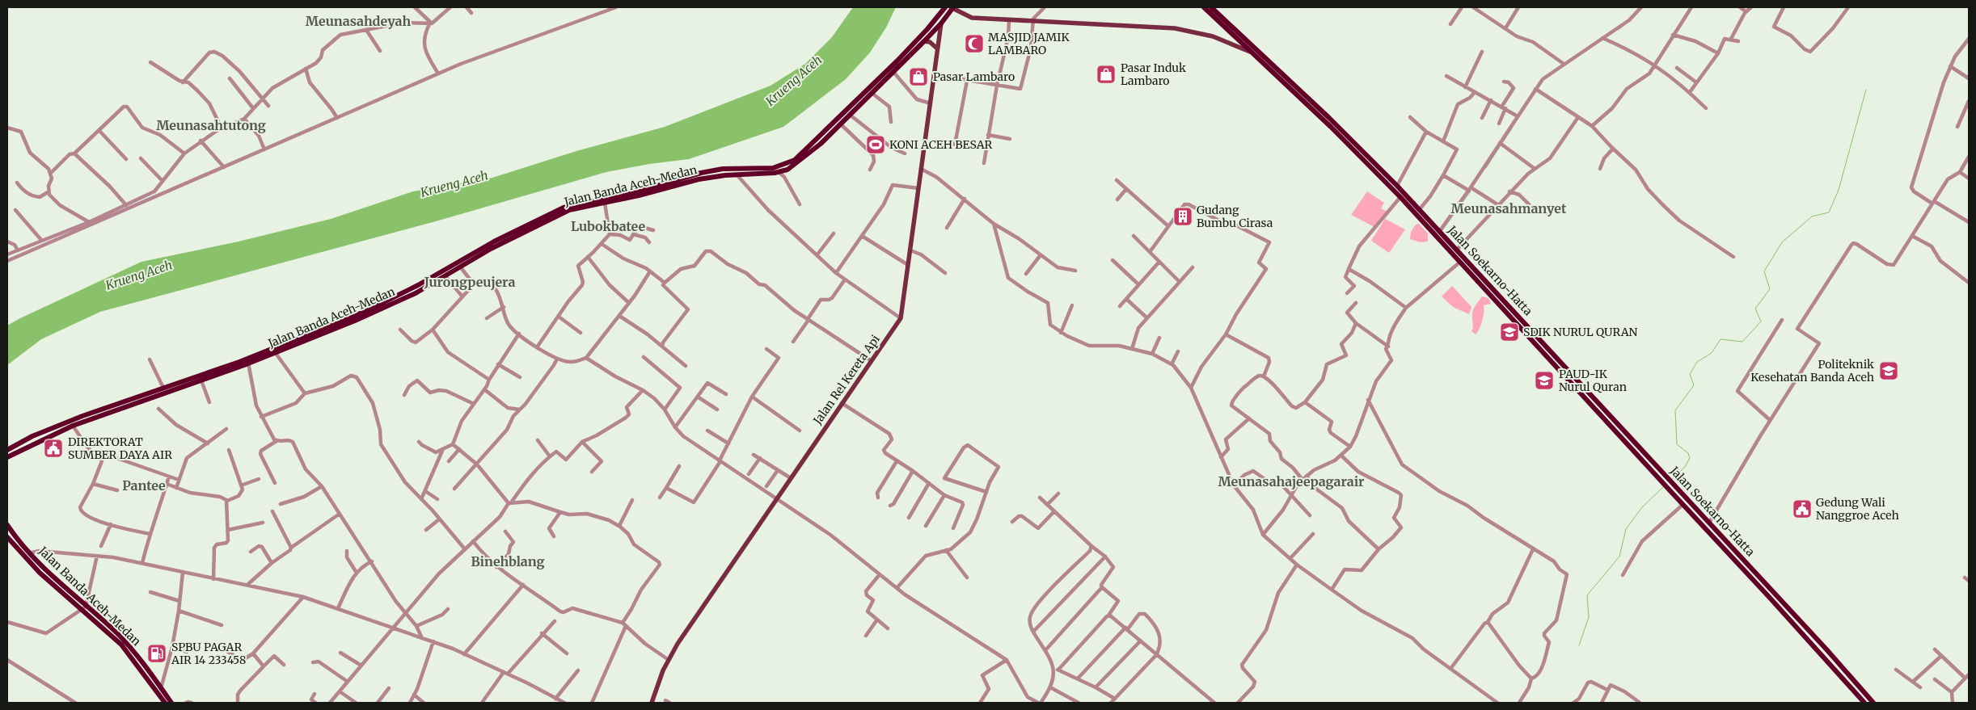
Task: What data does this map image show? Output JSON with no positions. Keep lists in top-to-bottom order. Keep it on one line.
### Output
{"streets":{"highway":["Jalan Banda Aceh-Medan","Jalan Soekarno-Hatta"],"main road":["Jalan Rel Kereta Api"]},"crossings":[["Jalan Banda Aceh-Medan","Jalan Rel Kereta Api"]],"districts":["Meunasahdeyah","Meunasahtutong","Meunasahmanyet","Lubokbatee","Jurongpeujera","Meunasahajeepagarair","Pantee","Binehblang"],"water":["Krueng Aceh"],"places":{"mosque":["MASJID JAMIK LAMBARO"],"shop":["Pasar Induk Lambaro","Pasar Lambaro"],"sports":["KONI ACEH BESAR"],"building":["Gudang Bumbu Cirasa"],"school or university":["SDIK NURUL QURAN","Politeknik Kesehatan Banda Aceh","PAUD-IK Nurul Quran"],"public building":["DIREKTORAT SUMBER DAYA AIR","Gedung Wali Nanggroe Aceh"],"fuel station":["SPBU PAGAR AIR 14 233458"]}}
